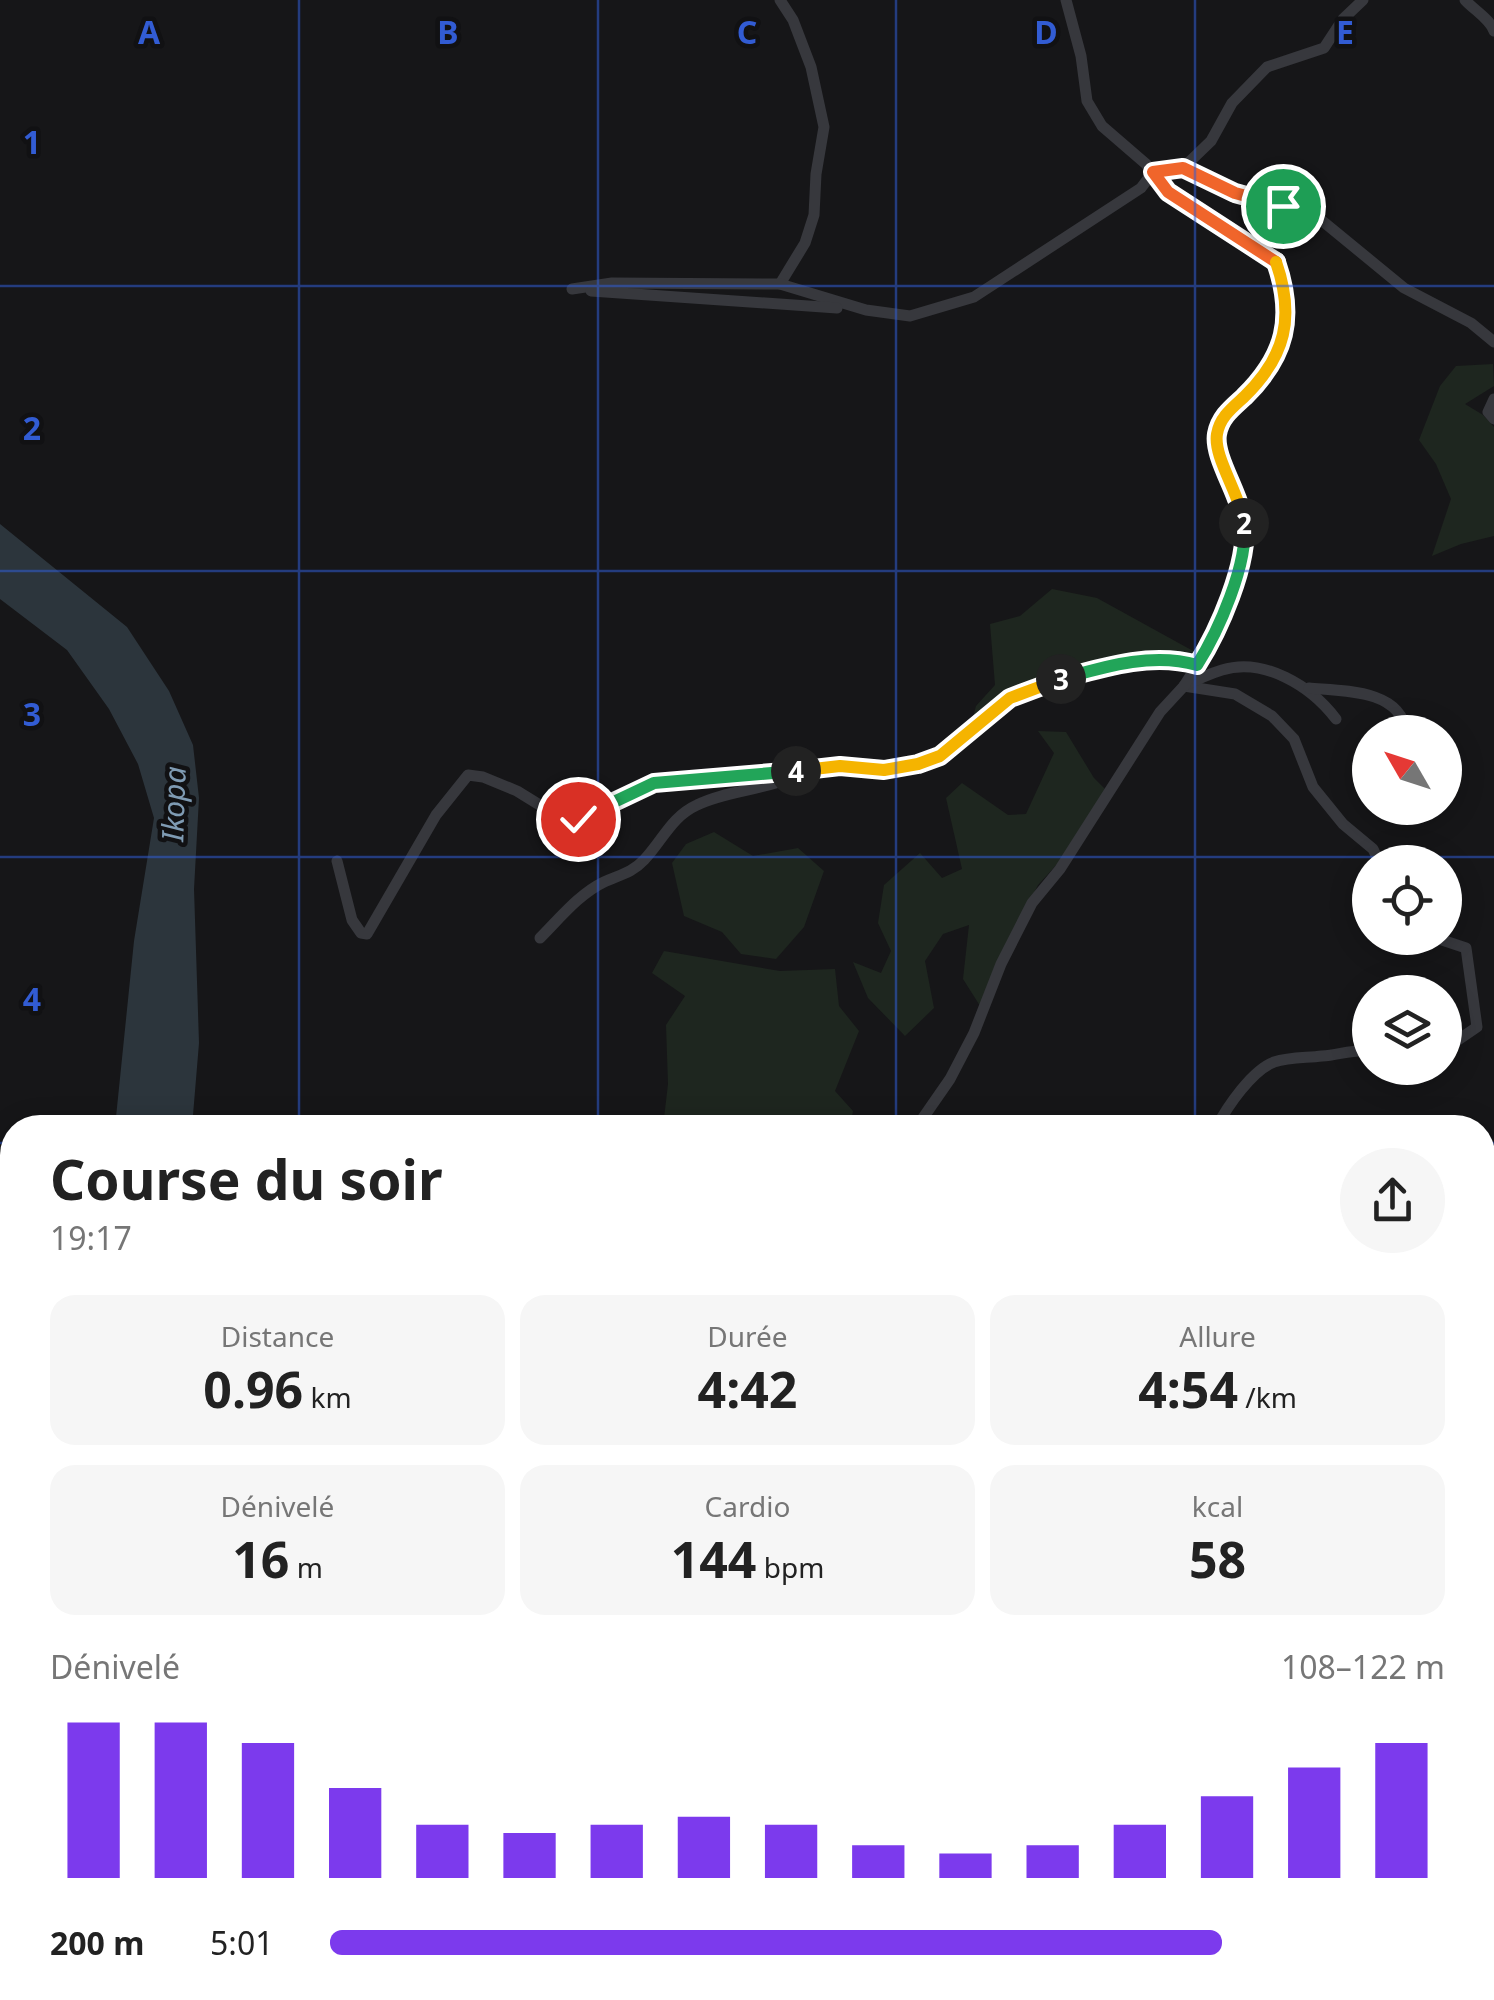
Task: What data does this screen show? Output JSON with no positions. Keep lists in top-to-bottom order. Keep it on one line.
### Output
{"water":["Ikopa"],"north":"top left","page":{"pins":["2","3","4"],"heading":["Course du soir","19:17"],"stats":[["Distance","0.96 km"],["Durée","4:42"],["Allure","4:54 /km"],["Dénivelé","16 m"],["Cardio","144 bpm"],["kcal","58"]],"chart":["Dénivelé","108–122 m"],"list":[{"name":"200 m","note":"5:01"}]},"grid":{"columns":["A","B","C","D","E"],"rows":["1","2","3","4"]}}
